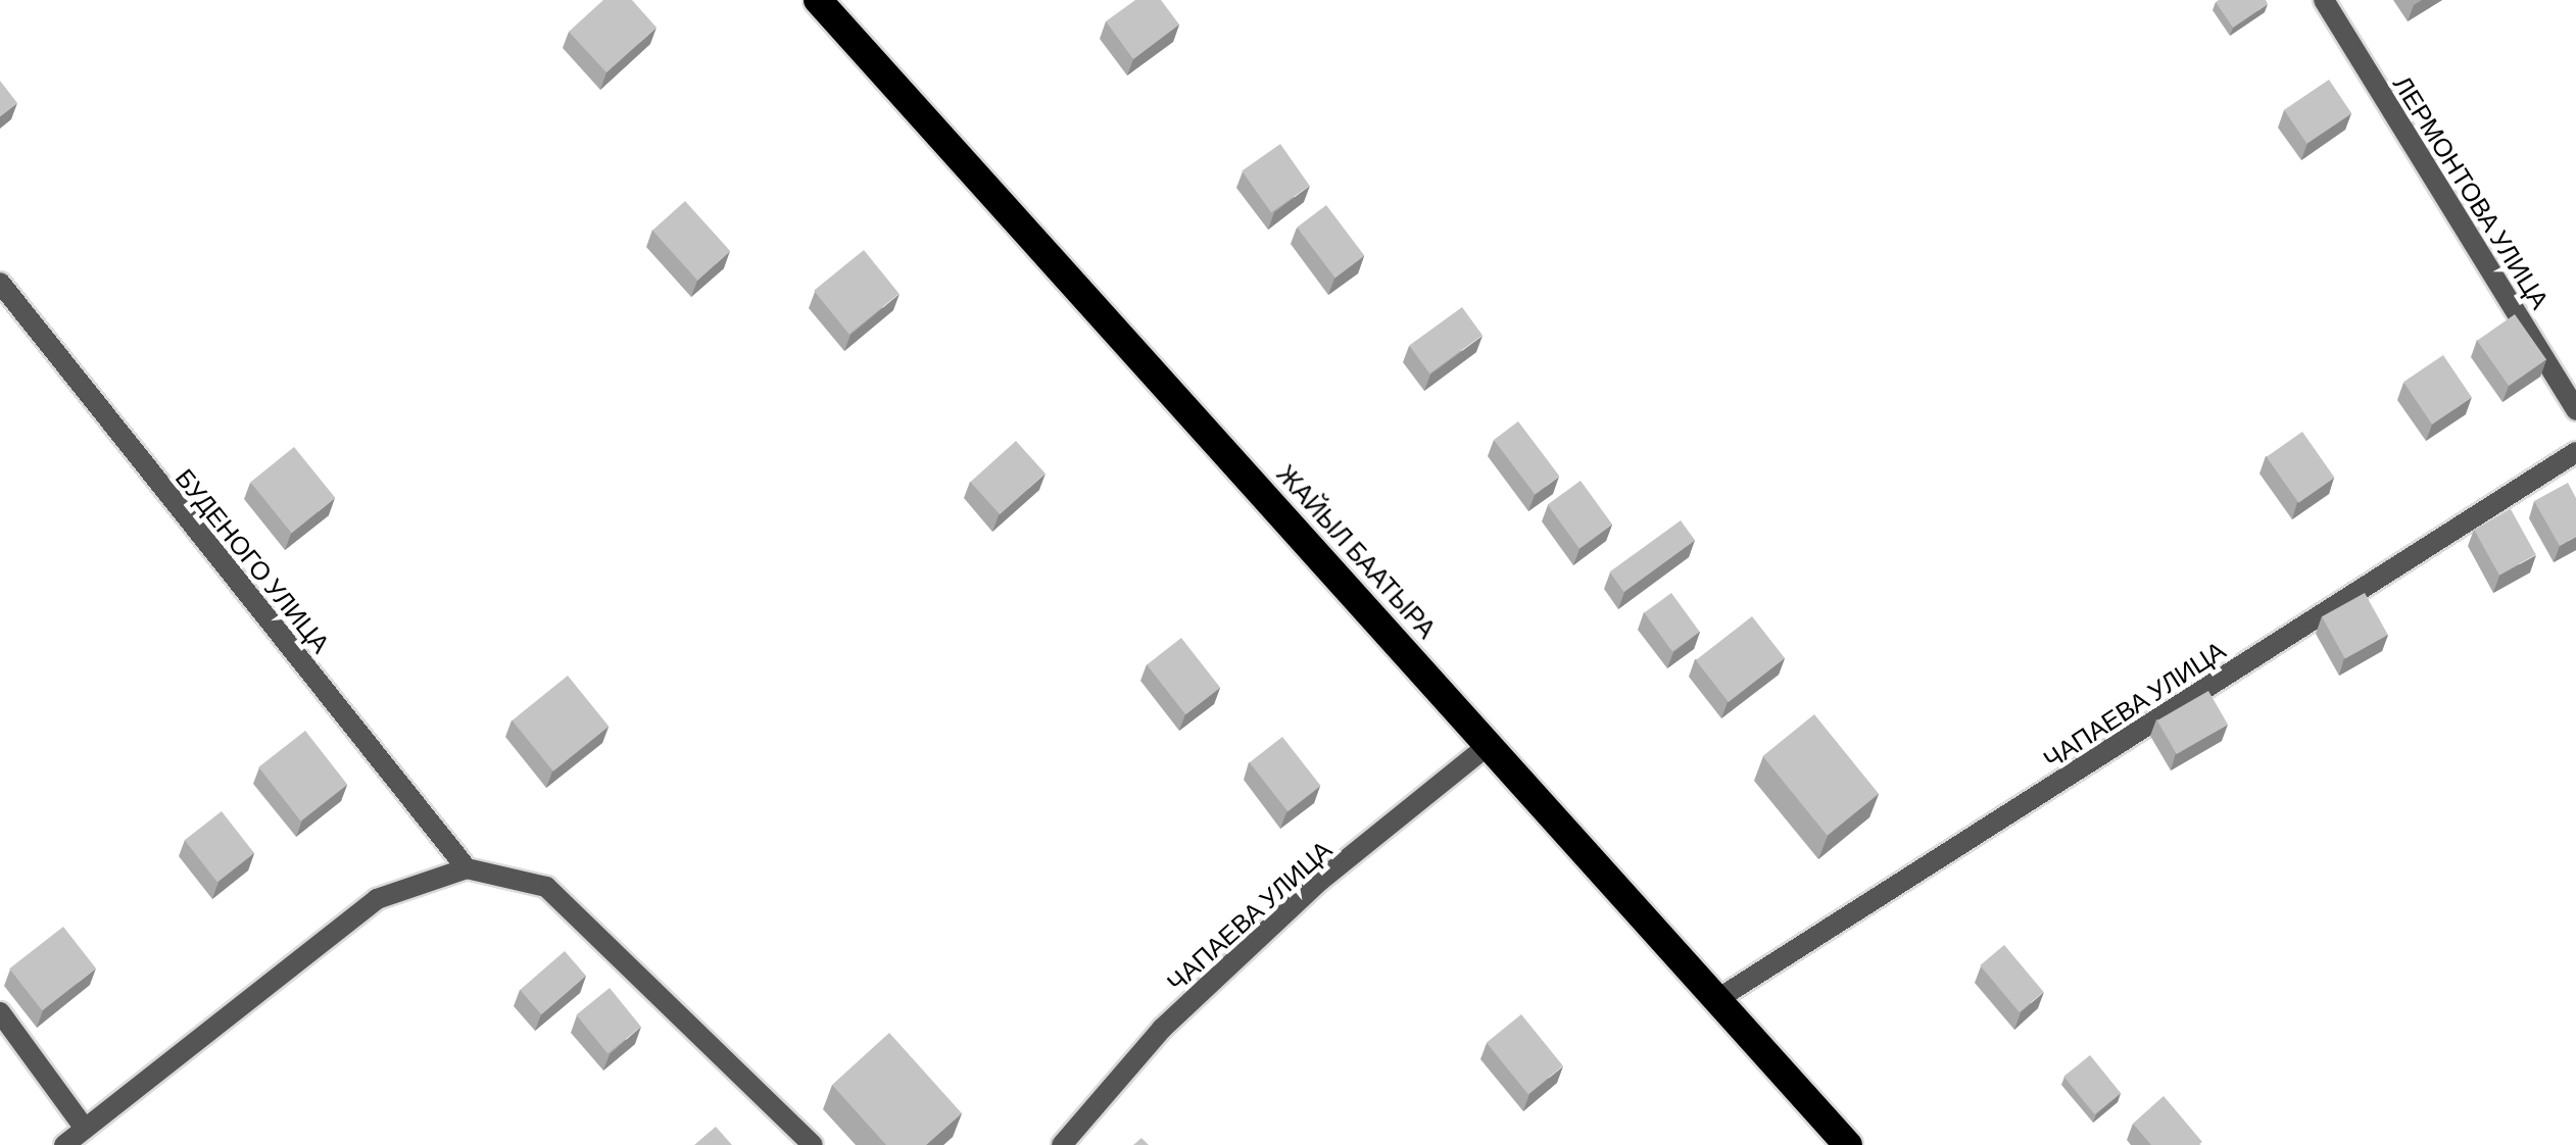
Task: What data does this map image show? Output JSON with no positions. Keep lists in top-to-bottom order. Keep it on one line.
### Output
{"streets":{"highway":["ЖАЙЫЛ БААТЫРА"],"street":["ЛЕРМОНТОВА УЛИЦА","БУДЕНОГО УЛИЦА","ЧАПАЕВА УЛИЦА"]},"crossings":[["ЖАЙЫЛ БААТЫРА","ЧАПАЕВА УЛИЦА"]]}
